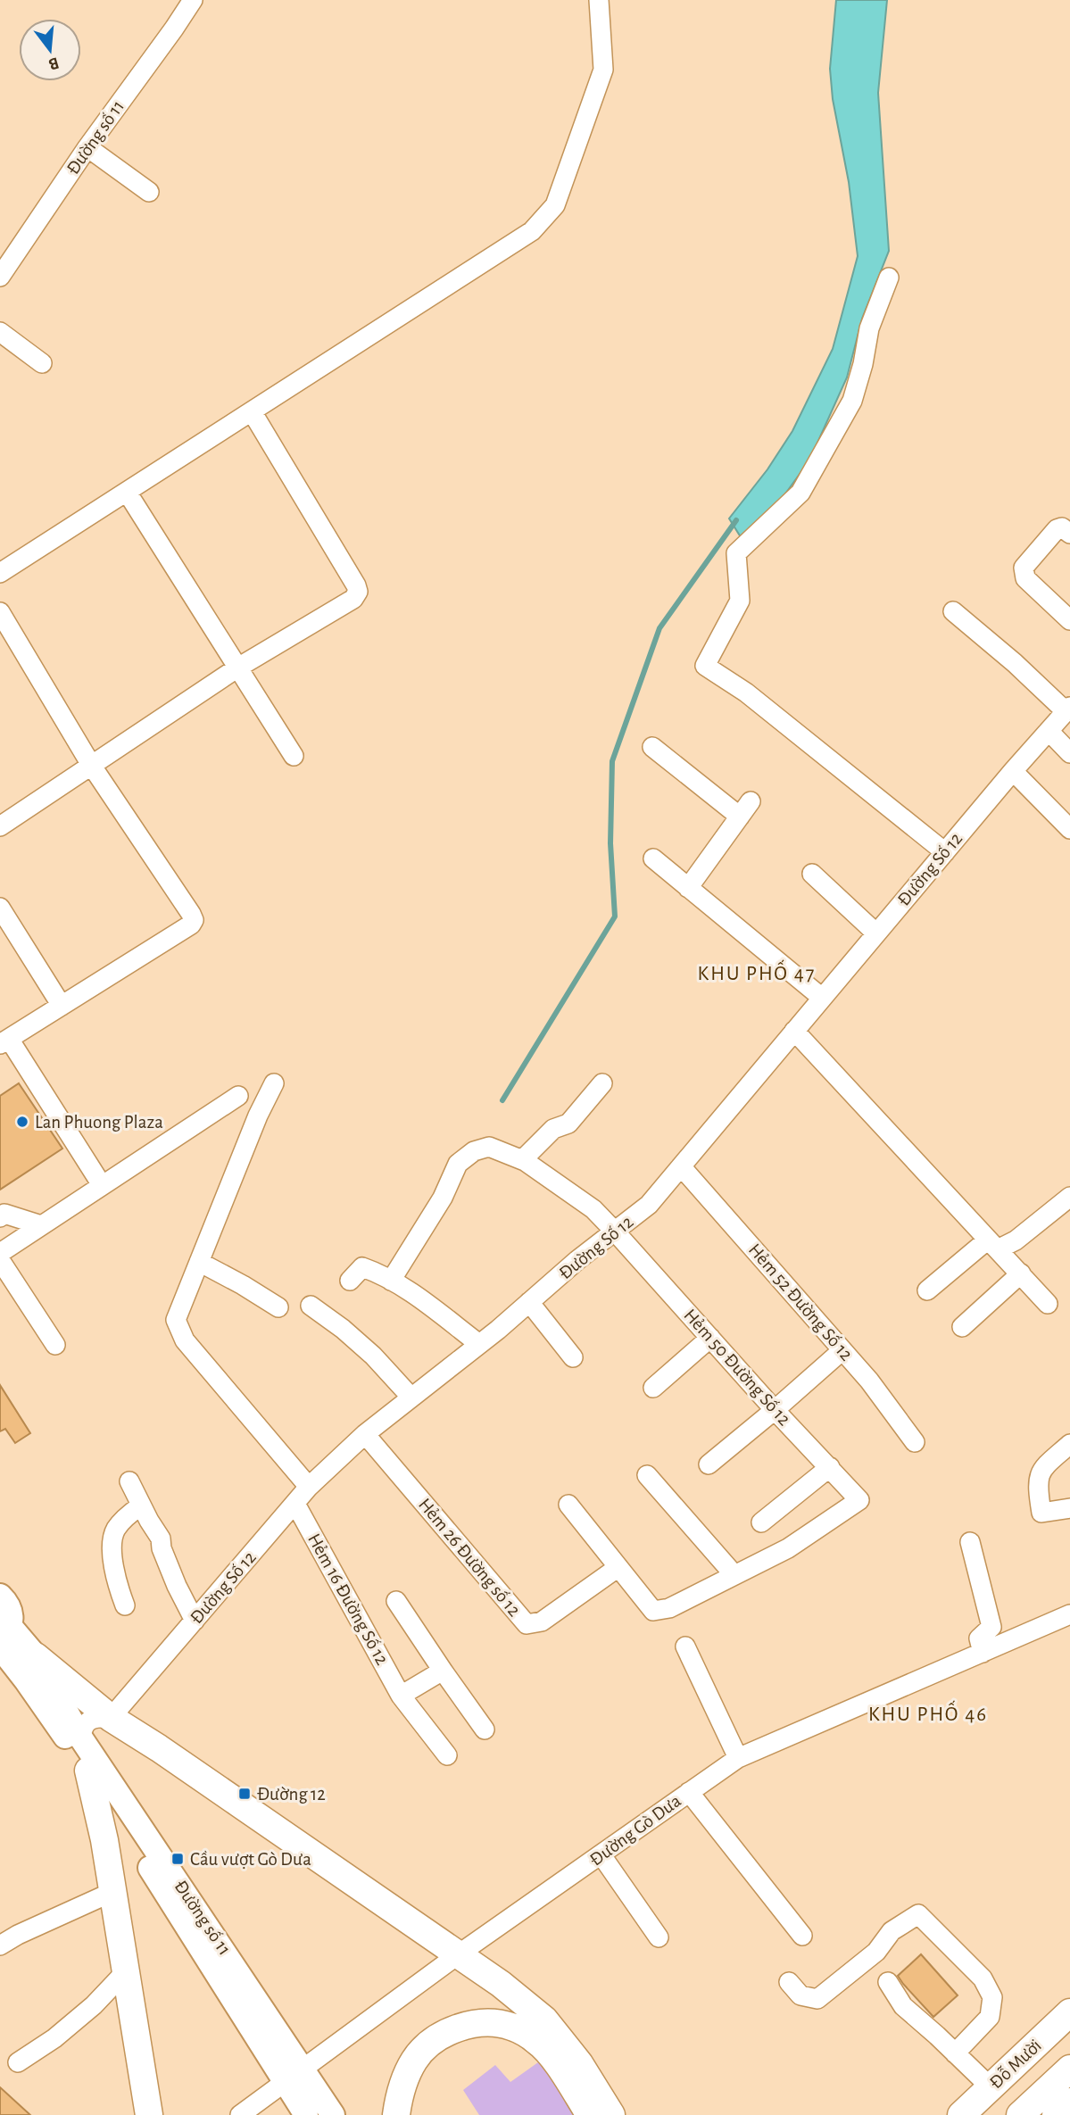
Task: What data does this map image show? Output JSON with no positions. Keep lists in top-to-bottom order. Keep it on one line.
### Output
{"streets":{"highway":["Đỗ Mười"],"main road":["Đường số 11"],"street":["Đường Số 12","Hẻm 52 Đường Số 12","Hẻm 50 Đường Số 12","Hẻm 26 Đường số 12","Hẻm 16 Đường Số 12","Đường Gò Dưa"]},"crossings":[["Đường số 11","Đường Gò Dưa"],["Đường Số 12","Hẻm 52 Đường Số 12"],["Đường Số 12","Hẻm 50 Đường Số 12"],["Đường Số 12","Hẻm 26 Đường số 12"],["Đường Số 12","Hẻm 16 Đường Số 12"]],"districts":["KHU PHỐ 47","KHU PHỐ 46"],"places":{"other":["Lan Phuong Plaza"],"transit":["Đường 12","Cầu vượt Gò Dưa"]},"north":"bottom"}
